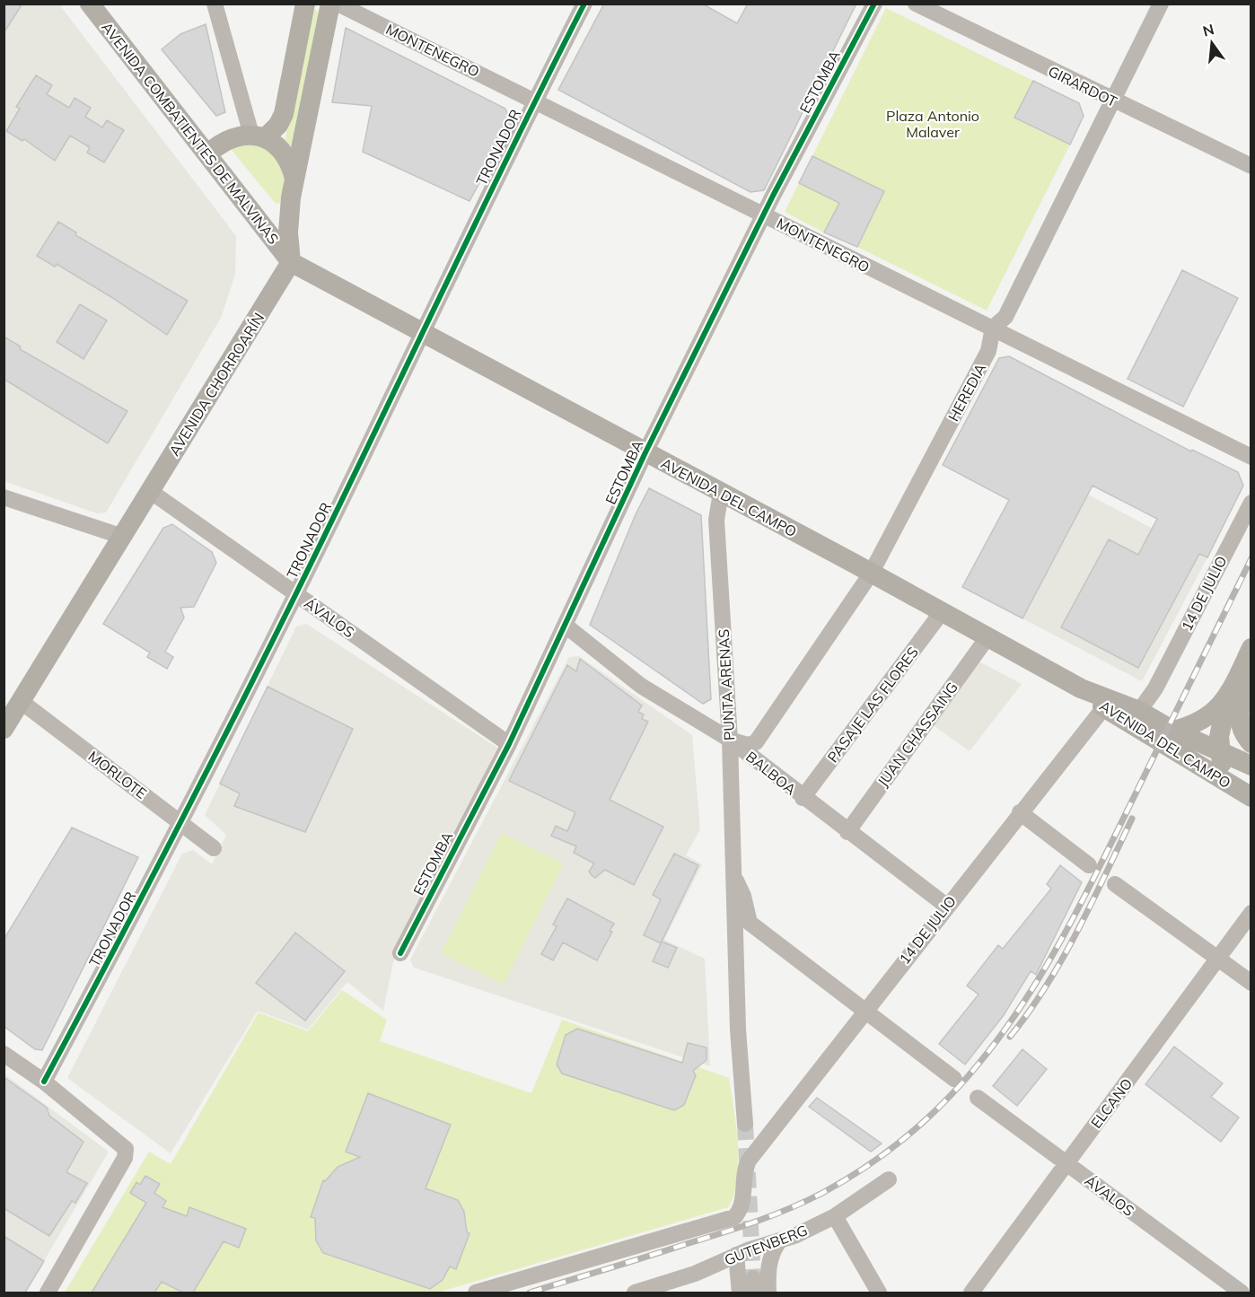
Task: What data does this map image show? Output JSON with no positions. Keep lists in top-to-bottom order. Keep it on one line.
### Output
{"streets":{"main road":["AVENIDA COMBATIENTES DE MALVINAS","AVENIDA CHORROARÍN","AVENIDA DEL CAMPO"],"street":["MONTENEGRO","ESTOMBA","GIRARDOT","TRONADOR","HEREDIA","14 DE JULIO","ÁVALOS","PUNTA ARENAS","PASAJE LAS FLORES","JUAN CHASSAING","BALBOA","MORLOTE","ELCANO","GUTENBERG"]},"crossings":[["MONTENEGRO","ESTOMBA"],["MONTENEGRO","TRONADOR"],["MONTENEGRO","HEREDIA"],["ESTOMBA","AVENIDA DEL CAMPO"],["ESTOMBA","ÁVALOS"],["ESTOMBA","BALBOA"],["GIRARDOT","HEREDIA"],["AVENIDA COMBATIENTES DE MALVINAS","AVENIDA CHORROARÍN"],["AVENIDA COMBATIENTES DE MALVINAS","AVENIDA DEL CAMPO"],["TRONADOR","AVENIDA DEL CAMPO"],["TRONADOR","ÁVALOS"],["TRONADOR","MORLOTE"],["AVENIDA CHORROARÍN","AVENIDA DEL CAMPO"],["AVENIDA CHORROARÍN","ÁVALOS"],["AVENIDA CHORROARÍN","MORLOTE"],["HEREDIA","AVENIDA DEL CAMPO"],["HEREDIA","PUNTA ARENAS"],["HEREDIA","BALBOA"],["AVENIDA DEL CAMPO","14 DE JULIO"],["AVENIDA DEL CAMPO","PUNTA ARENAS"],["AVENIDA DEL CAMPO","PASAJE LAS FLORES"],["AVENIDA DEL CAMPO","JUAN CHASSAING"],["14 DE JULIO","PUNTA ARENAS"],["14 DE JULIO","BALBOA"],["ÁVALOS","ELCANO"],["PUNTA ARENAS","BALBOA"],["PASAJE LAS FLORES","BALBOA"],["JUAN CHASSAING","BALBOA"]],"parks":["Plaza Antonio Malaver"],"north":"top"}
